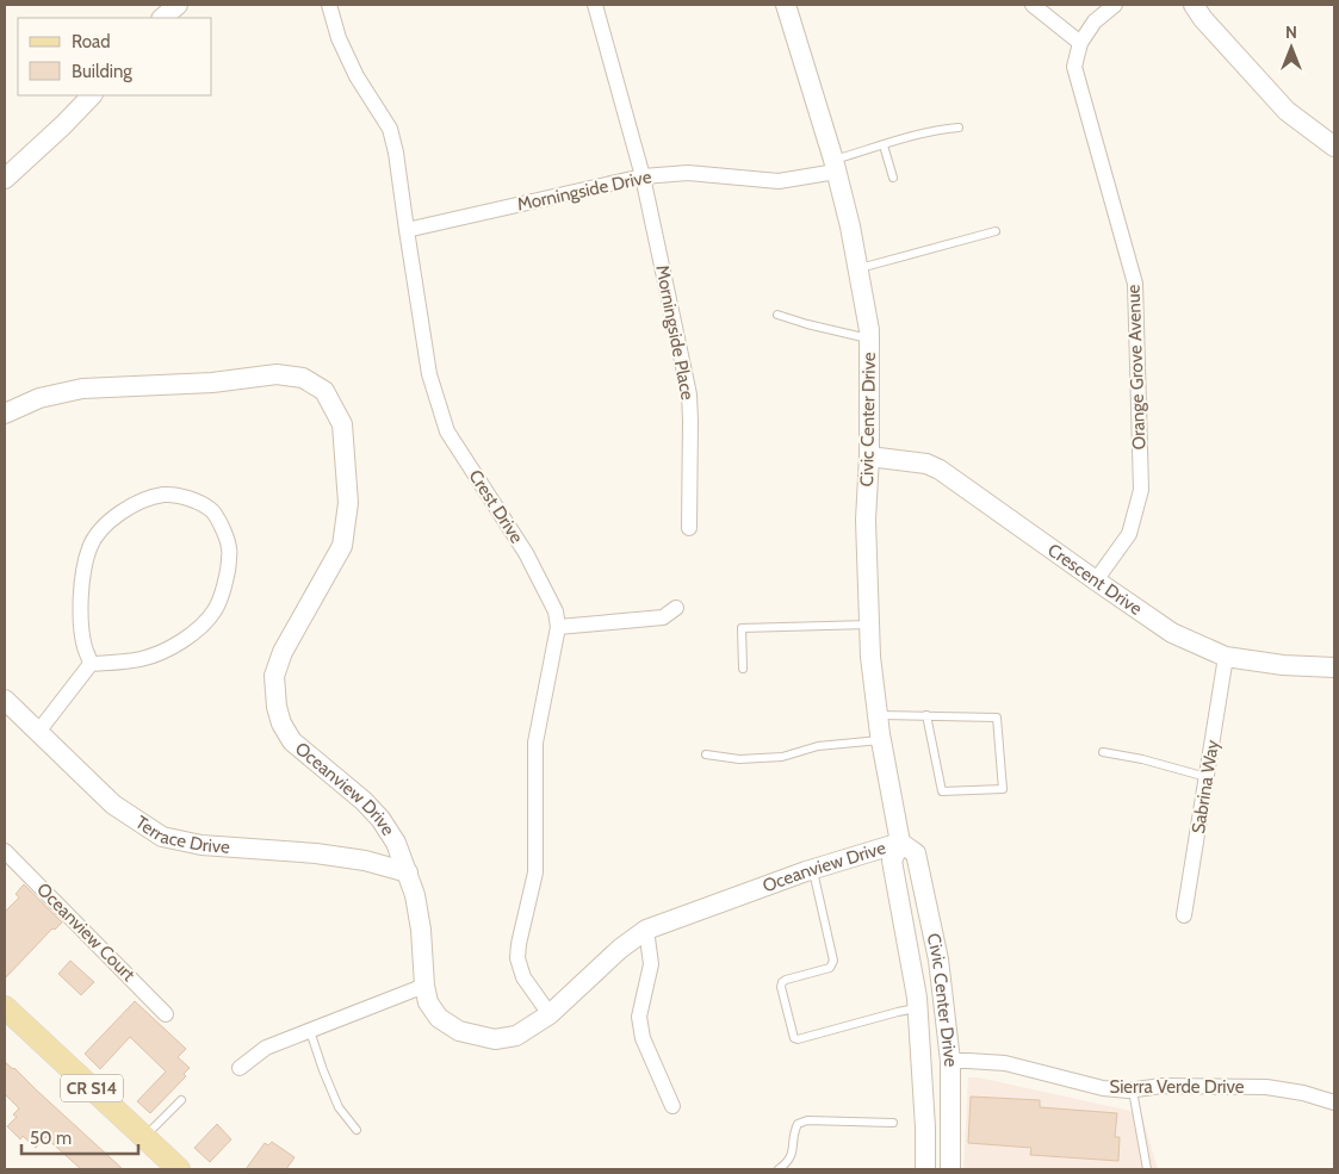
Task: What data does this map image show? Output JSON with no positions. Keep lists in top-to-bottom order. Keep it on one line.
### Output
{"streets":{"main road":["CR S14"],"street":["Morningside Drive","Morningside Place","Orange Grove Avenue","Civic Center Drive","Crest Drive","Crescent Drive","Sabrina Way","Oceanview Drive","Terrace Drive","Oceanview Court","Sierra Verde Drive"]},"crossings":[["Morningside Drive","Morningside Place"],["Morningside Drive","Civic Center Drive"],["Morningside Drive","Crest Drive"],["Orange Grove Avenue","Crescent Drive"],["Civic Center Drive","Crescent Drive"],["Civic Center Drive","Oceanview Drive"],["Civic Center Drive","Sierra Verde Drive"],["Crest Drive","Oceanview Drive"],["Crescent Drive","Sabrina Way"],["Oceanview Drive","Terrace Drive"]],"legend":["Road","Building"],"scale_bar":"50 m","north":"top"}
